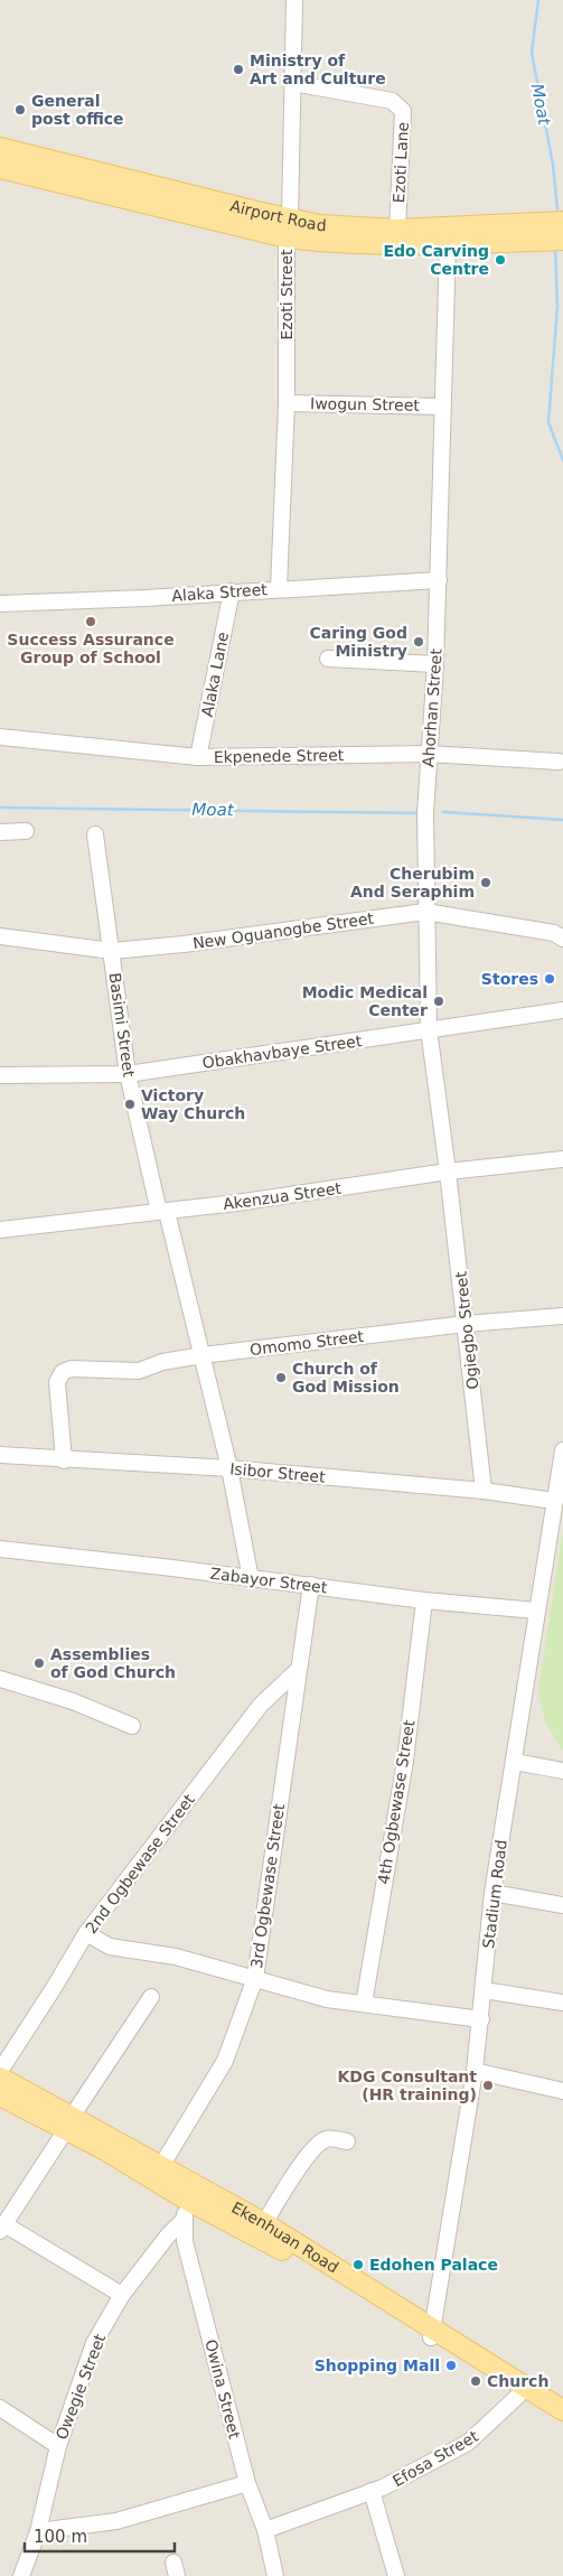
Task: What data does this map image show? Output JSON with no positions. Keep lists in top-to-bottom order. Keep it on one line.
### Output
{"streets":{"main road":["Airport Road","Ekenhuan Road"],"street":["Ezoti Lane","Ezoti Street","Iwogun Street","Alaka Street","Alaka Lane","Ahorhan Street","Ekpenede Street","New Oguanogbe Street","Basimi Street","Obakhavbaye Street","Akenzua Street","Ogiegbo Street","Omomo Street","Isibor Street","Zabayor Street","4th Ogbewase Street","2nd Ogbewase Street","3rd Ogbewase Street","Stadium Road","Owegie Street","Owina Street","Efosa Street"]},"crossings":[["Ezoti Lane","Airport Road"],["Ezoti Lane","Ezoti Street"],["Airport Road","Ezoti Street"],["Airport Road","Ahorhan Street"],["Ezoti Street","Iwogun Street"],["Ezoti Street","Alaka Street"],["Iwogun Street","Ahorhan Street"],["Alaka Street","Alaka Lane"],["Alaka Street","Ahorhan Street"],["Alaka Lane","Ekpenede Street"],["Ahorhan Street","Ekpenede Street"],["Ahorhan Street","New Oguanogbe Street"],["Ahorhan Street","Obakhavbaye Street"],["Ahorhan Street","Akenzua Street"],["Ahorhan Street","Ogiegbo Street"],["New Oguanogbe Street","Basimi Street"],["Basimi Street","Obakhavbaye Street"],["Basimi Street","Akenzua Street"],["Basimi Street","Omomo Street"],["Basimi Street","Isibor Street"],["Basimi Street","Zabayor Street"],["Akenzua Street","Ogiegbo Street"],["Ogiegbo Street","Omomo Street"],["Ogiegbo Street","Isibor Street"],["Omomo Street","Isibor Street"],["Isibor Street","Stadium Road"],["Zabayor Street","4th Ogbewase Street"],["Zabayor Street","3rd Ogbewase Street"],["Zabayor Street","Stadium Road"],["2nd Ogbewase Street","3rd Ogbewase Street"],["3rd Ogbewase Street","Ekenhuan Road"],["Stadium Road","Ekenhuan Road"],["Ekenhuan Road","Owina Street"],["Ekenhuan Road","Efosa Street"],["Owegie Street","Owina Street"],["Owina Street","Efosa Street"]],"water":["Moat"],"places":["Ministry of Art and Culture","General post office","Edo Carving Centre","Success Assurance Group of School","Caring God Ministry","Cherubim And Seraphim","Stores","Modic Medical Center","Victory Way Church","Church of God Mission","Assemblies of God Church","KDG Consultant (HR training)","Edohen Palace","Shopping Mall","Church"],"scale_bar":"100 m"}
